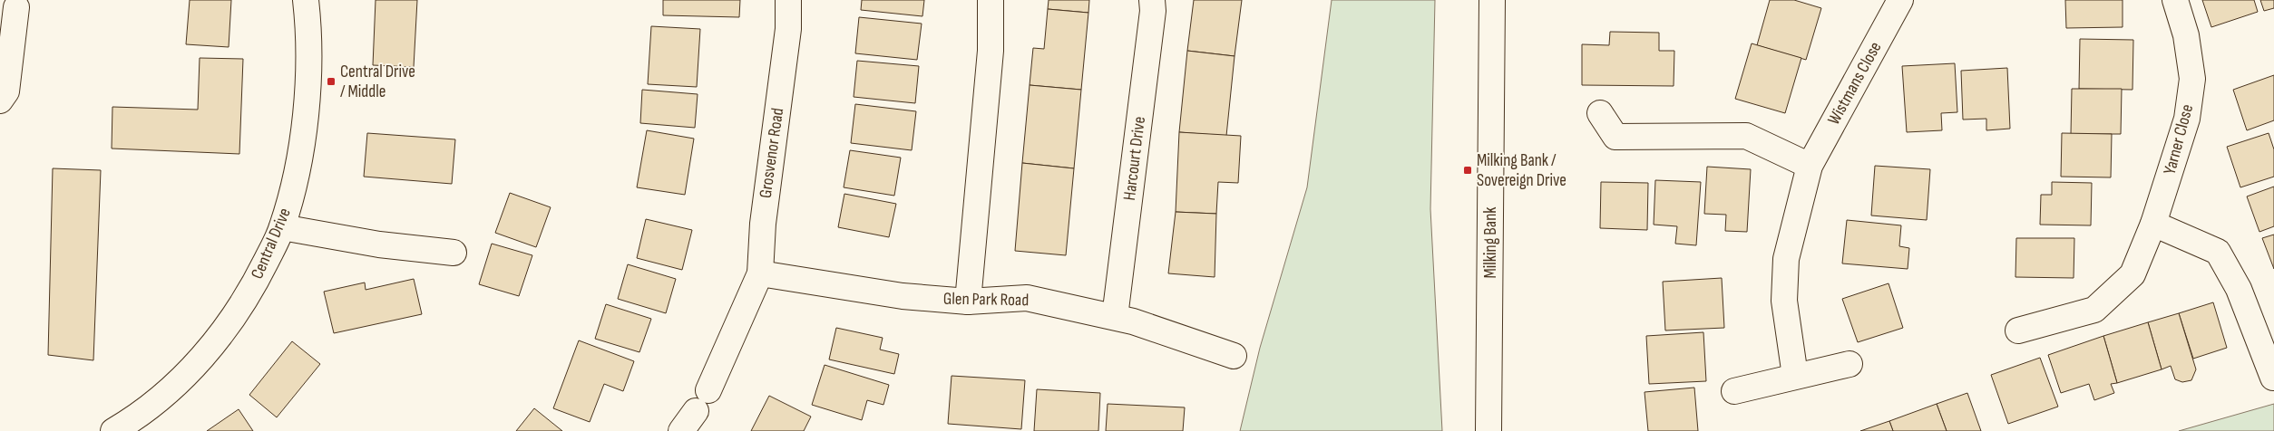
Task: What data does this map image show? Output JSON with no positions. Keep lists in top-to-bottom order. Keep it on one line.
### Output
{"streets":{"street":["Wistmans Close","Yarner Close","Grosvenor Road","Harcourt Drive","Milking Bank","Central Drive","Glen Park Road"]},"crossings":[["Grosvenor Road","Glen Park Road"],["Harcourt Drive","Glen Park Road"]],"places":{"transit":["Central Drive / Middle","Milking Bank / Sovereign Drive"]}}
